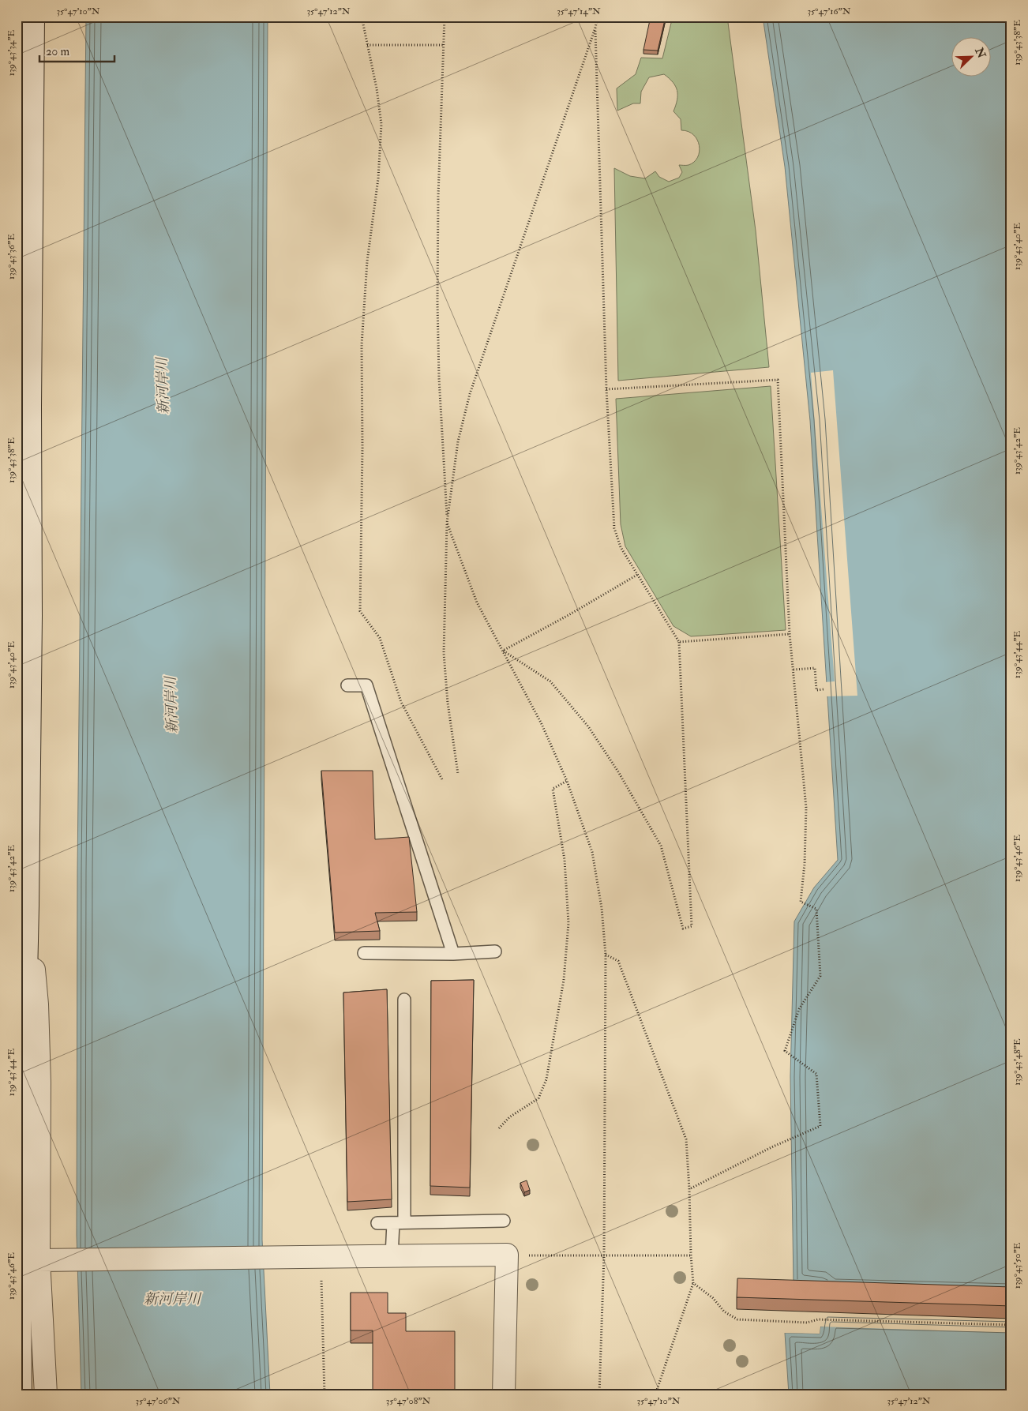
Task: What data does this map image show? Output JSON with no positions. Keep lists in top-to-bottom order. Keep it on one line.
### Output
{"water":["新河岸川"],"scale_bar":"20 m","north":"top right","coordinates":["35°47'10\"N","35°47'12\"N","35°47'14\"N","35°47'16\"N","139°43'38\"E","139°43'34\"E","139°43'40\"E","139°43'36\"E","139°43'42\"E","139°43'44\"E","139°43'46\"E","139°43'48\"E","139°43'50\"E","35°47'06\"N","35°47'08\"N"]}
